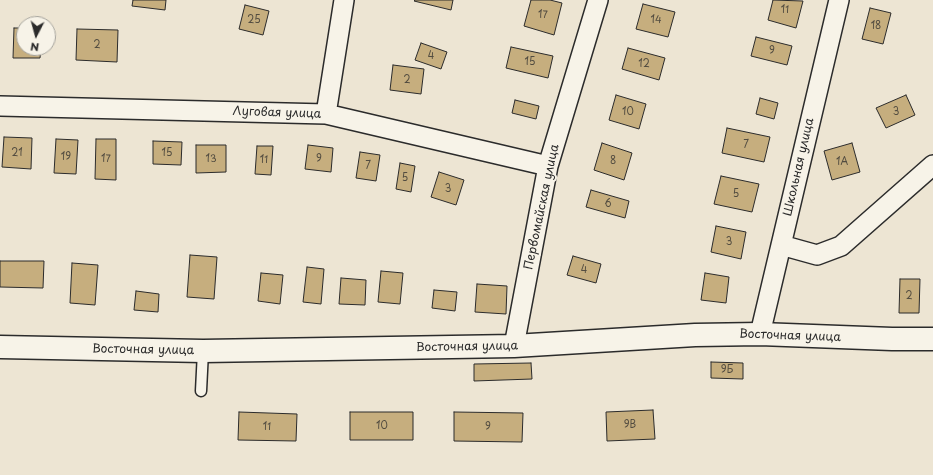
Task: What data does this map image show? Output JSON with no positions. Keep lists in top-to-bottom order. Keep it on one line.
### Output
{"streets":{"main road":["Восточная улица"],"street":["Луговая улица","Школьная улица","Первомайская улица"]},"crossings":[["Луговая улица","Первомайская улица"],["Школьная улица","Восточная улица"],["Первомайская улица","Восточная улица"]],"house_numbers":["11","17","25","14","18","2","9","4","15","12","2","10","3","7","21","15","19","17","13","9","11","8","1А","7","5","3","5","6","3","4","2","9Б","9В","10","11","9"],"north":"bottom"}
